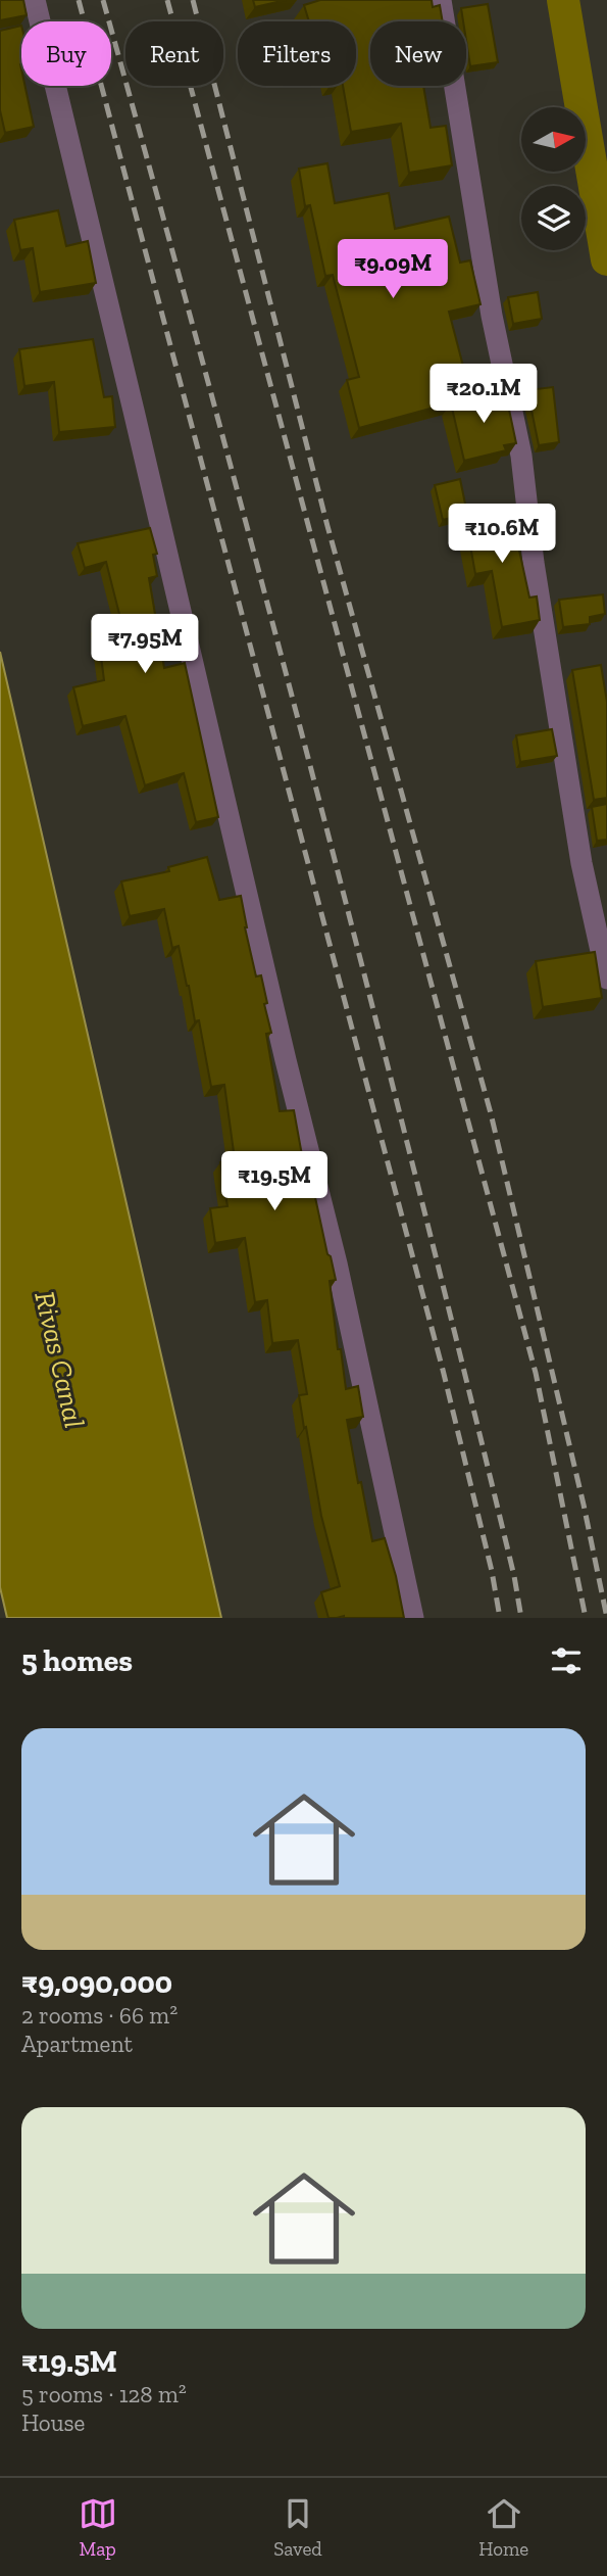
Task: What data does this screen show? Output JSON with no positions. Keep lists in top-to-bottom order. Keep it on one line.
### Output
{"water":["Rivas Canal"],"north":"right","page":{"chip":["Buy","Rent","Filters","New"],"price":["₹9.09M","₹20.1M","₹10.6M","₹7.95M","₹19.5M"],"heading":"5 homes","list":[{"name":"₹9,090,000","note":"2 rooms · 66 m² · Apartment"},{"name":"₹19.5M","note":"5 rooms · 128 m² · House"}],"tabs":["Map","Saved","Home"]}}
